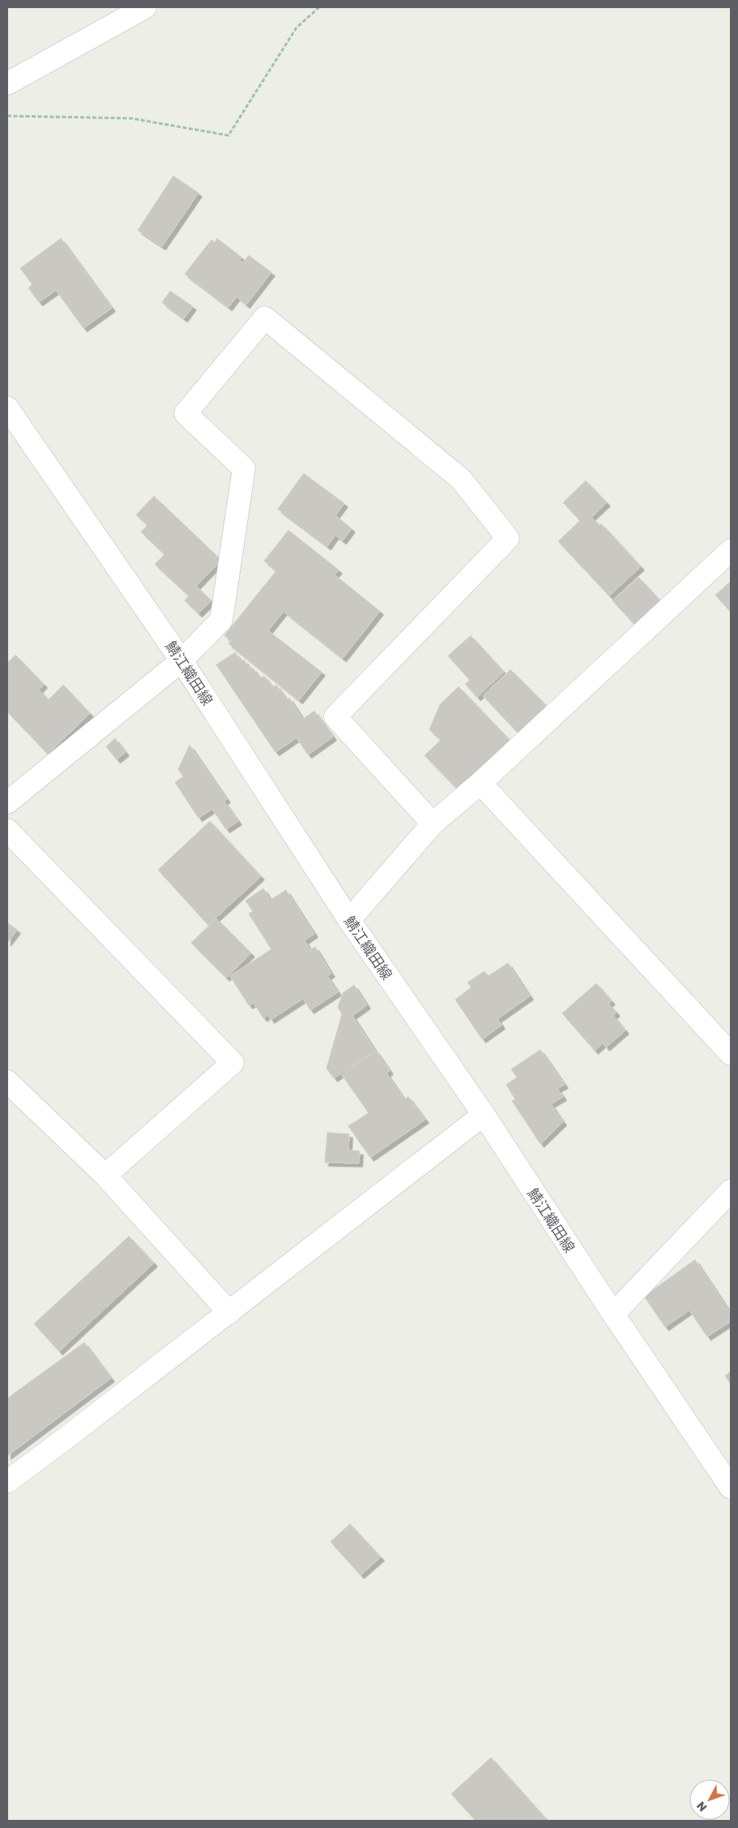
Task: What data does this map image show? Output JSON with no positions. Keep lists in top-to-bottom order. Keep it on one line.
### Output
{"streets":{"street":["鯖江織田線"]},"north":"bottom left"}
